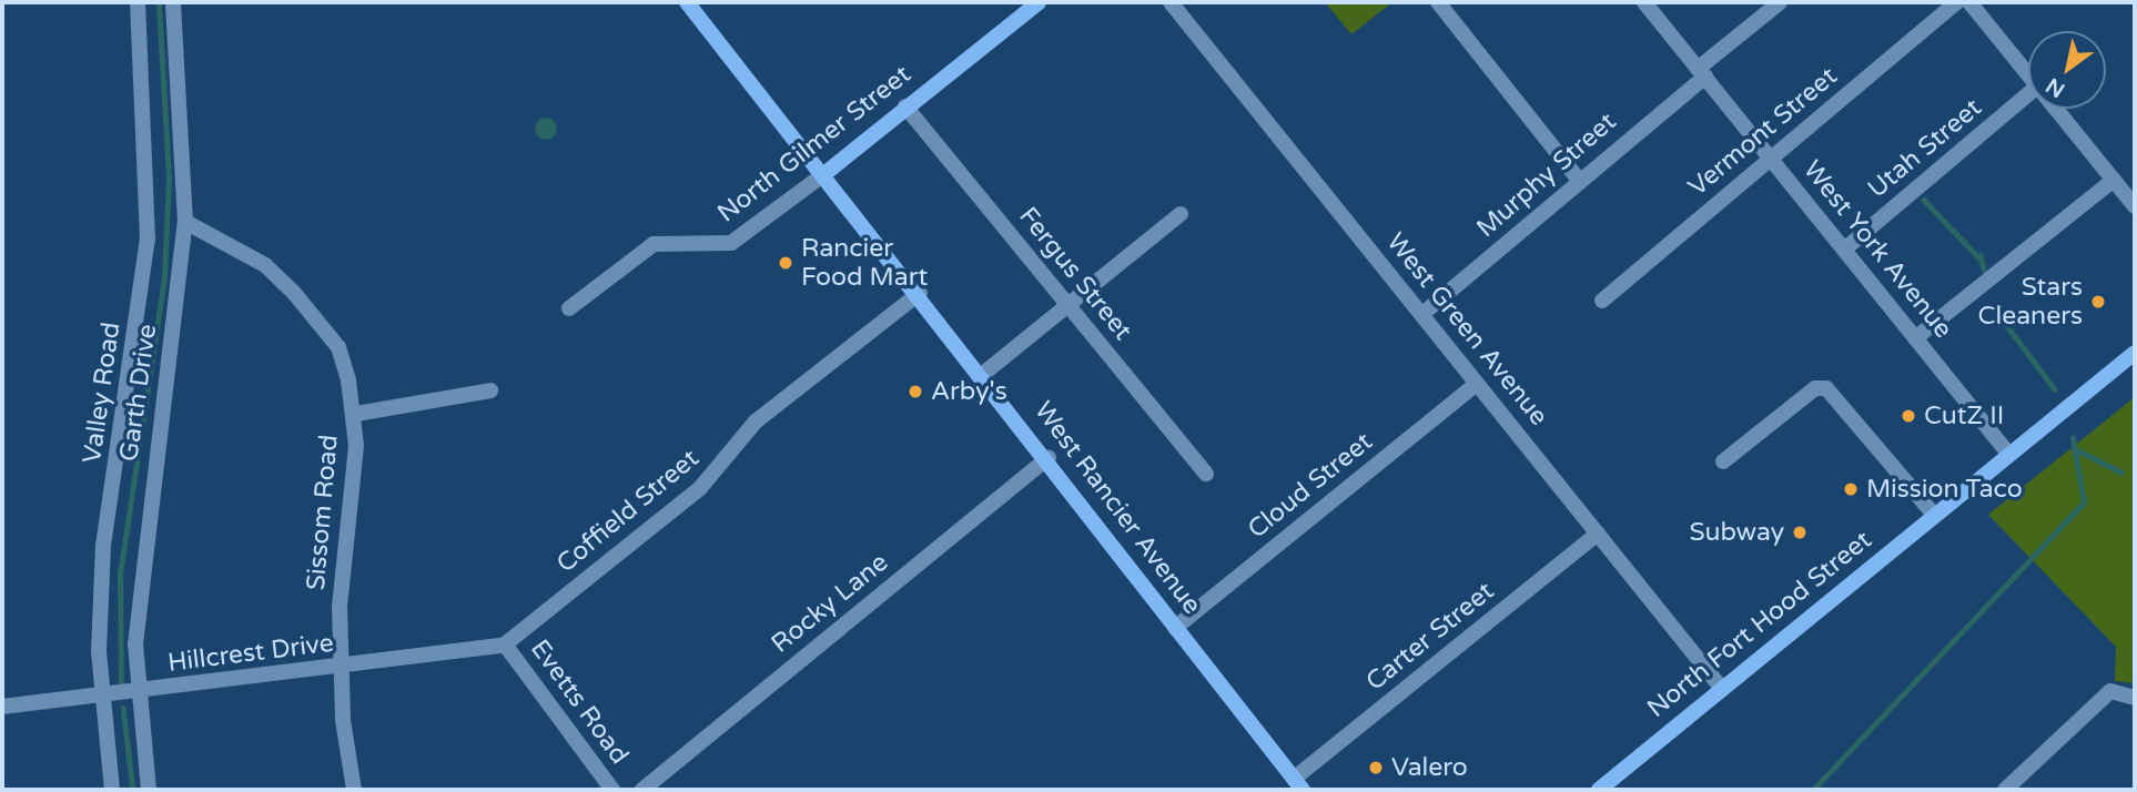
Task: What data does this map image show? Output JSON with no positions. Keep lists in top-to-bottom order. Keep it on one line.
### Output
{"streets":{"main road":["North Gilmer Street","West Rancier Avenue","North Fort Hood Street"],"street":["Vermont Street","Utah Street","Murphy Street","West York Avenue","Fergus Street","West Green Avenue","Valley Road","Garth Drive","Cloud Street","Coffield Street","Sissom Road","Rocky Lane","Carter Street","Hillcrest Drive","Evetts Road"]},"crossings":[["Vermont Street","West York Avenue"],["North Gilmer Street","Fergus Street"],["North Gilmer Street","West Rancier Avenue"],["Utah Street","West York Avenue"],["Murphy Street","West York Avenue"],["Murphy Street","West Green Avenue"],["West York Avenue","North Fort Hood Street"],["West Green Avenue","Cloud Street"],["West Green Avenue","North Fort Hood Street"],["West Green Avenue","Carter Street"],["Valley Road","Hillcrest Drive"],["Garth Drive","Sissom Road"],["Garth Drive","Hillcrest Drive"],["Cloud Street","West Rancier Avenue"],["West Rancier Avenue","Coffield Street"],["West Rancier Avenue","Rocky Lane"],["West Rancier Avenue","Carter Street"],["Coffield Street","Hillcrest Drive"],["Coffield Street","Evetts Road"],["Sissom Road","Hillcrest Drive"],["Hillcrest Drive","Evetts Road"]],"places":["Rancier Food Mart","Stars Cleaners","Arby's","CutZ II","Mission Taco","Subway","Valero"],"north":"bottom left"}
